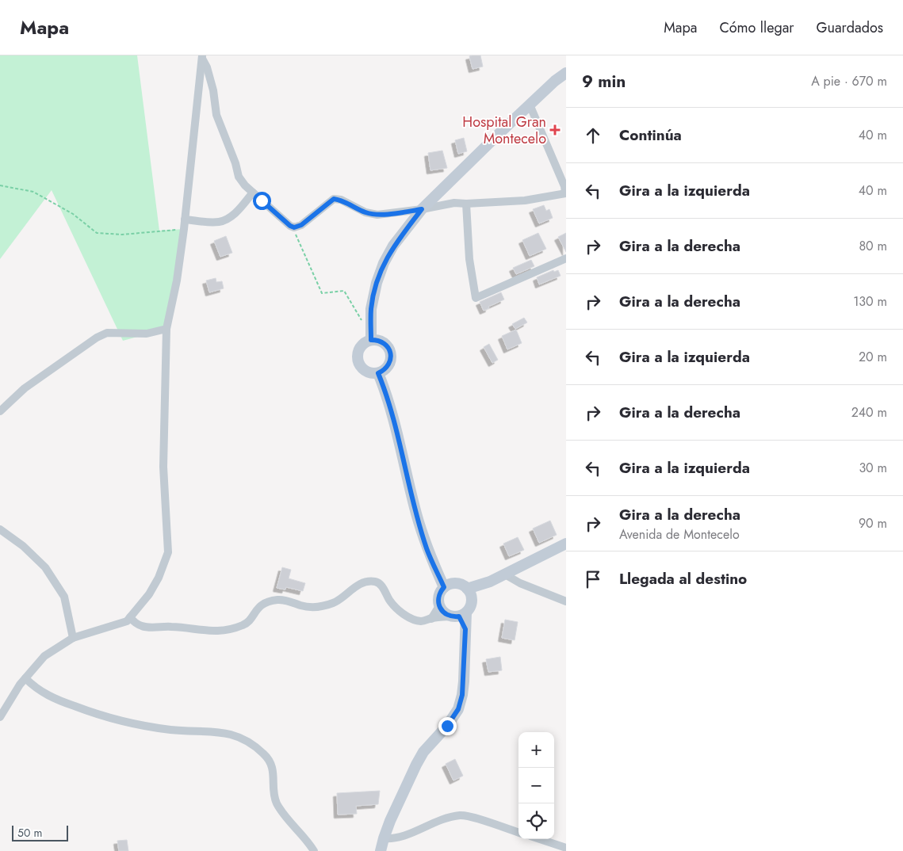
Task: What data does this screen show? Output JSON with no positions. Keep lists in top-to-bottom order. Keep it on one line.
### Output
{"places":{"health":["Hospital Gran Montecelo"]},"scale_bar":"50 m","page":{"header":"Mapa","nav":["Mapa","Cómo llegar","Guardados"],"heading":["9 min","A pie · 670 m"],"list":[["Continúa","40 m"],["Gira a la izquierda","40 m"],["Gira a la derecha","80 m"],["Gira a la derecha","130 m"],["Gira a la izquierda","20 m"],["Gira a la derecha","240 m"],["Gira a la izquierda","30 m"],["Gira a la derecha","Avenida de Montecelo","90 m"],"Llegada al destino"],"map_buttons":["+","−"],"scale":"50 m"}}
